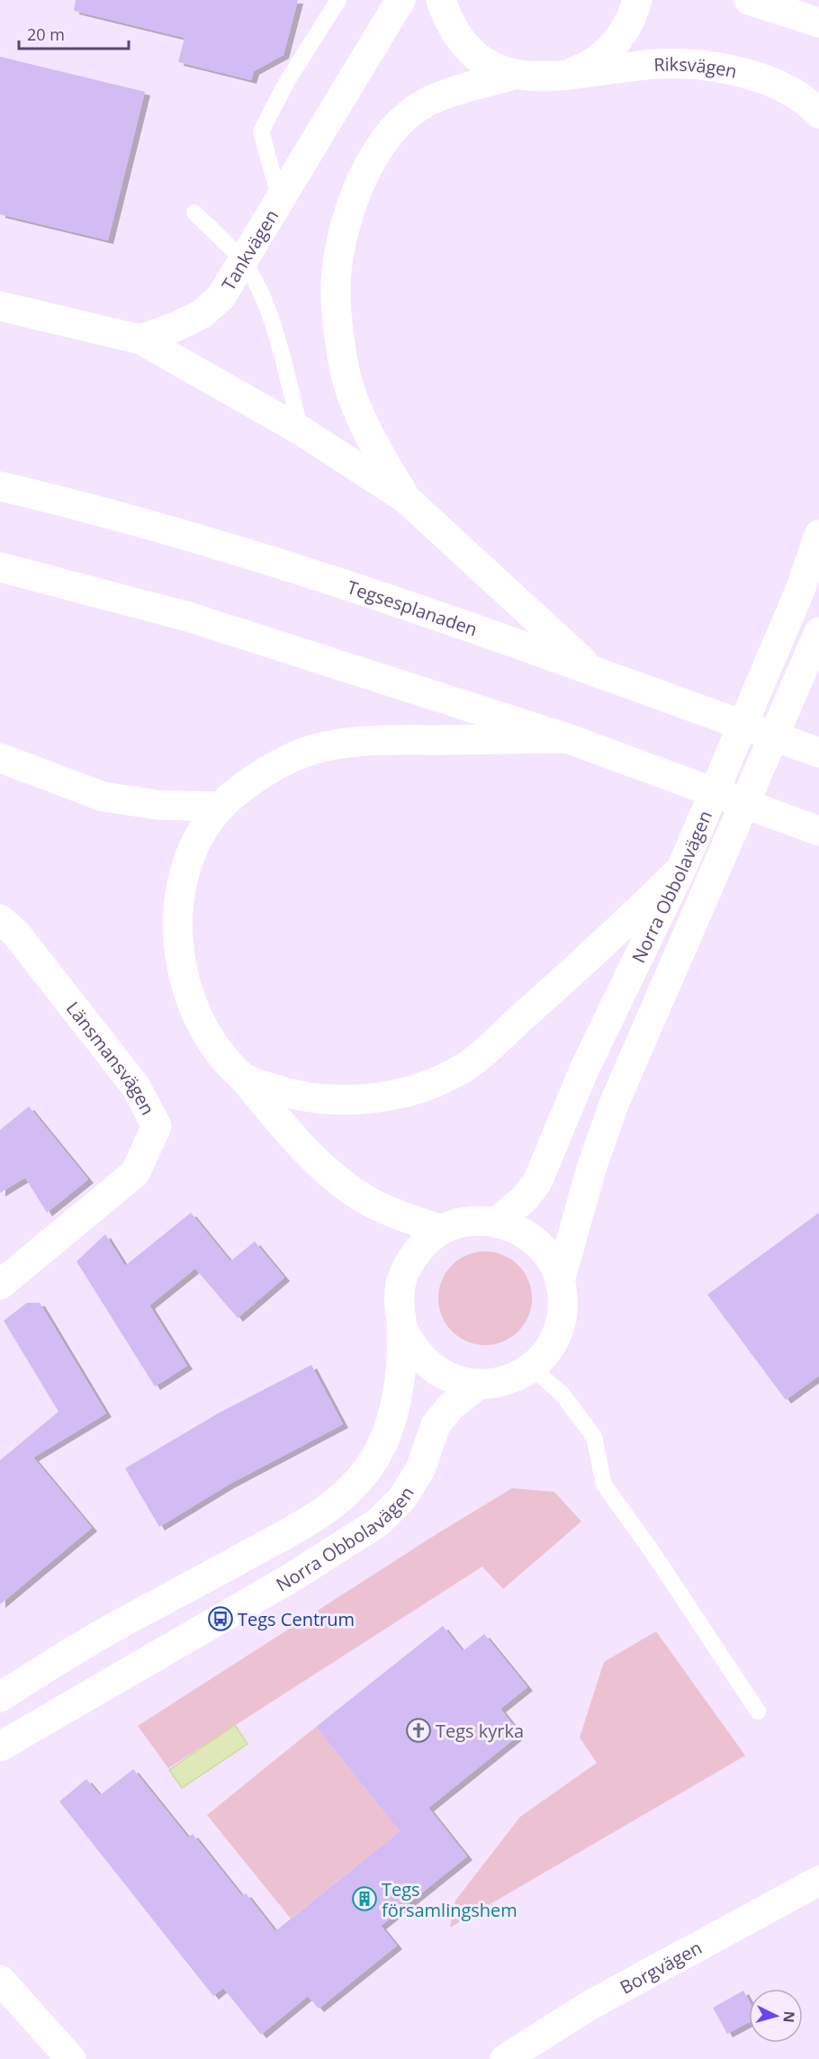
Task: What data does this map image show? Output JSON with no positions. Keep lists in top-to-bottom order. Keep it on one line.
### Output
{"streets":{"street":["Riksvägen","Tankvägen","Tegsesplanaden","Norra Obbolavägen","Länsmansvägen","Borgvägen"]},"places":{"bus stop":["Tegs Centrum"],"church":["Tegs kyrka"],"building":["Tegs församlingshem"]},"scale_bar":"20 m","north":"right"}
